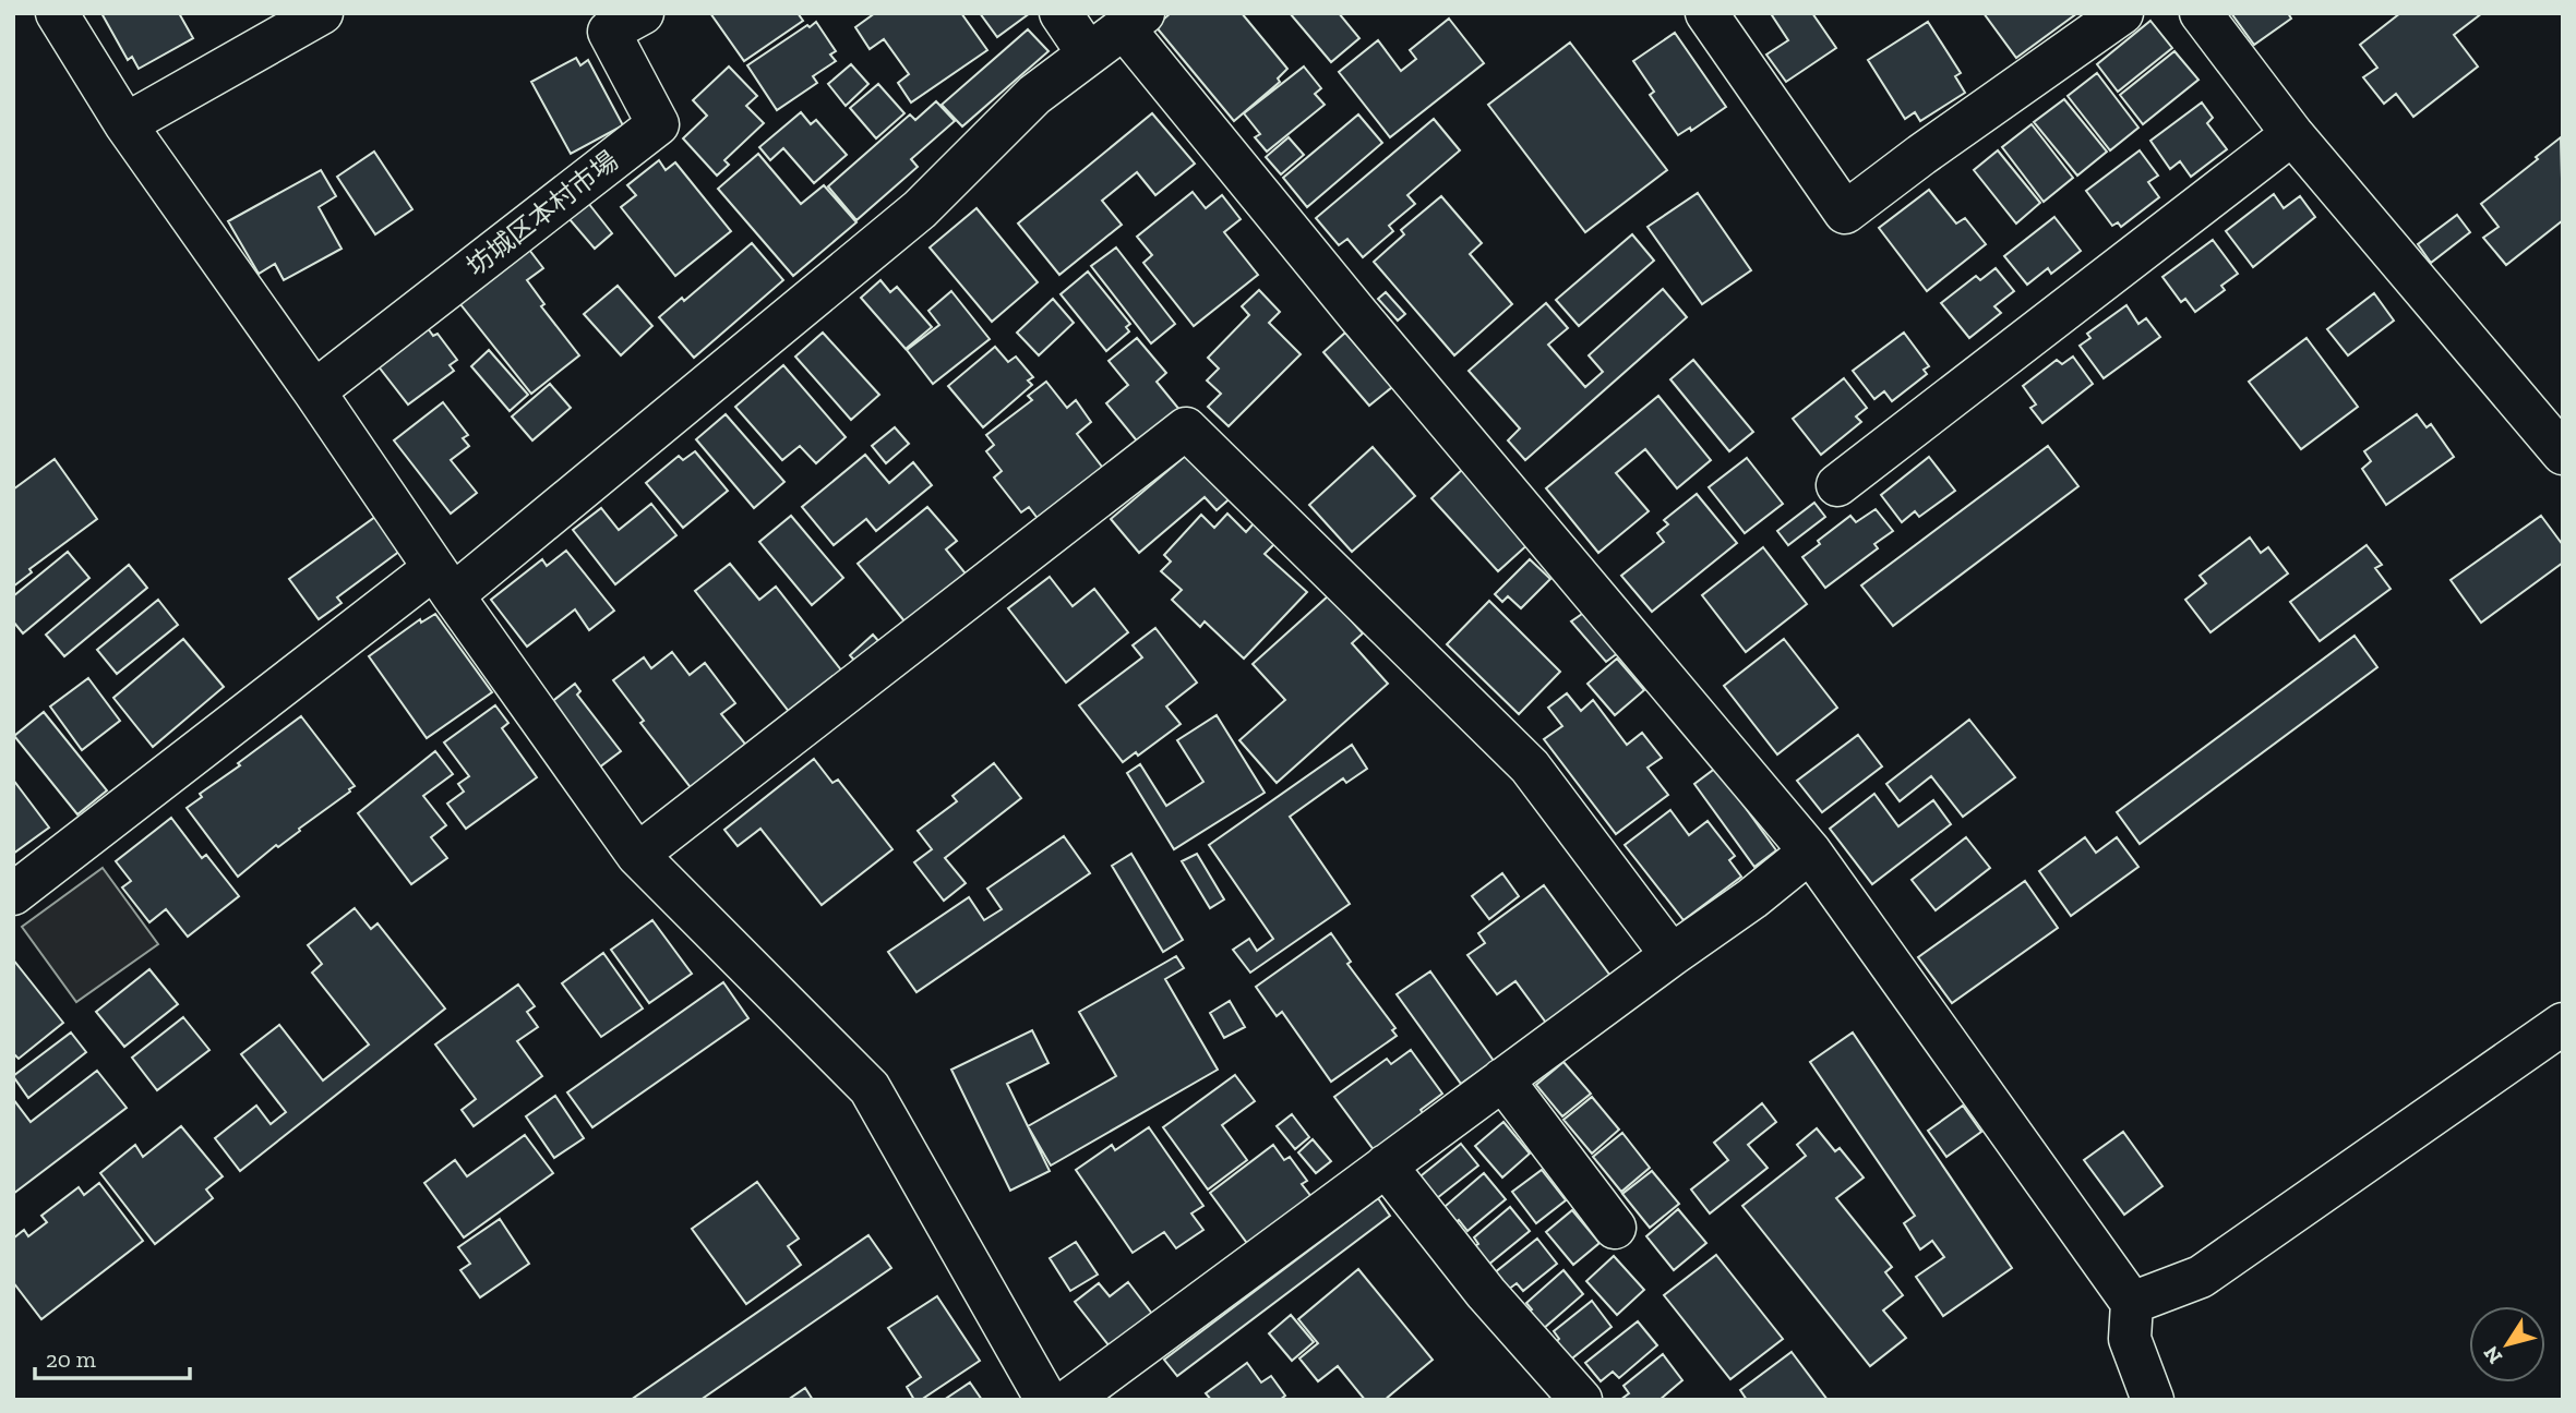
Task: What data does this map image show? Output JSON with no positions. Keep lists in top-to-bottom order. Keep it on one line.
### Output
{"streets":{"street":["坊城区本村市場"]},"scale_bar":"20 m","north":"bottom left"}
